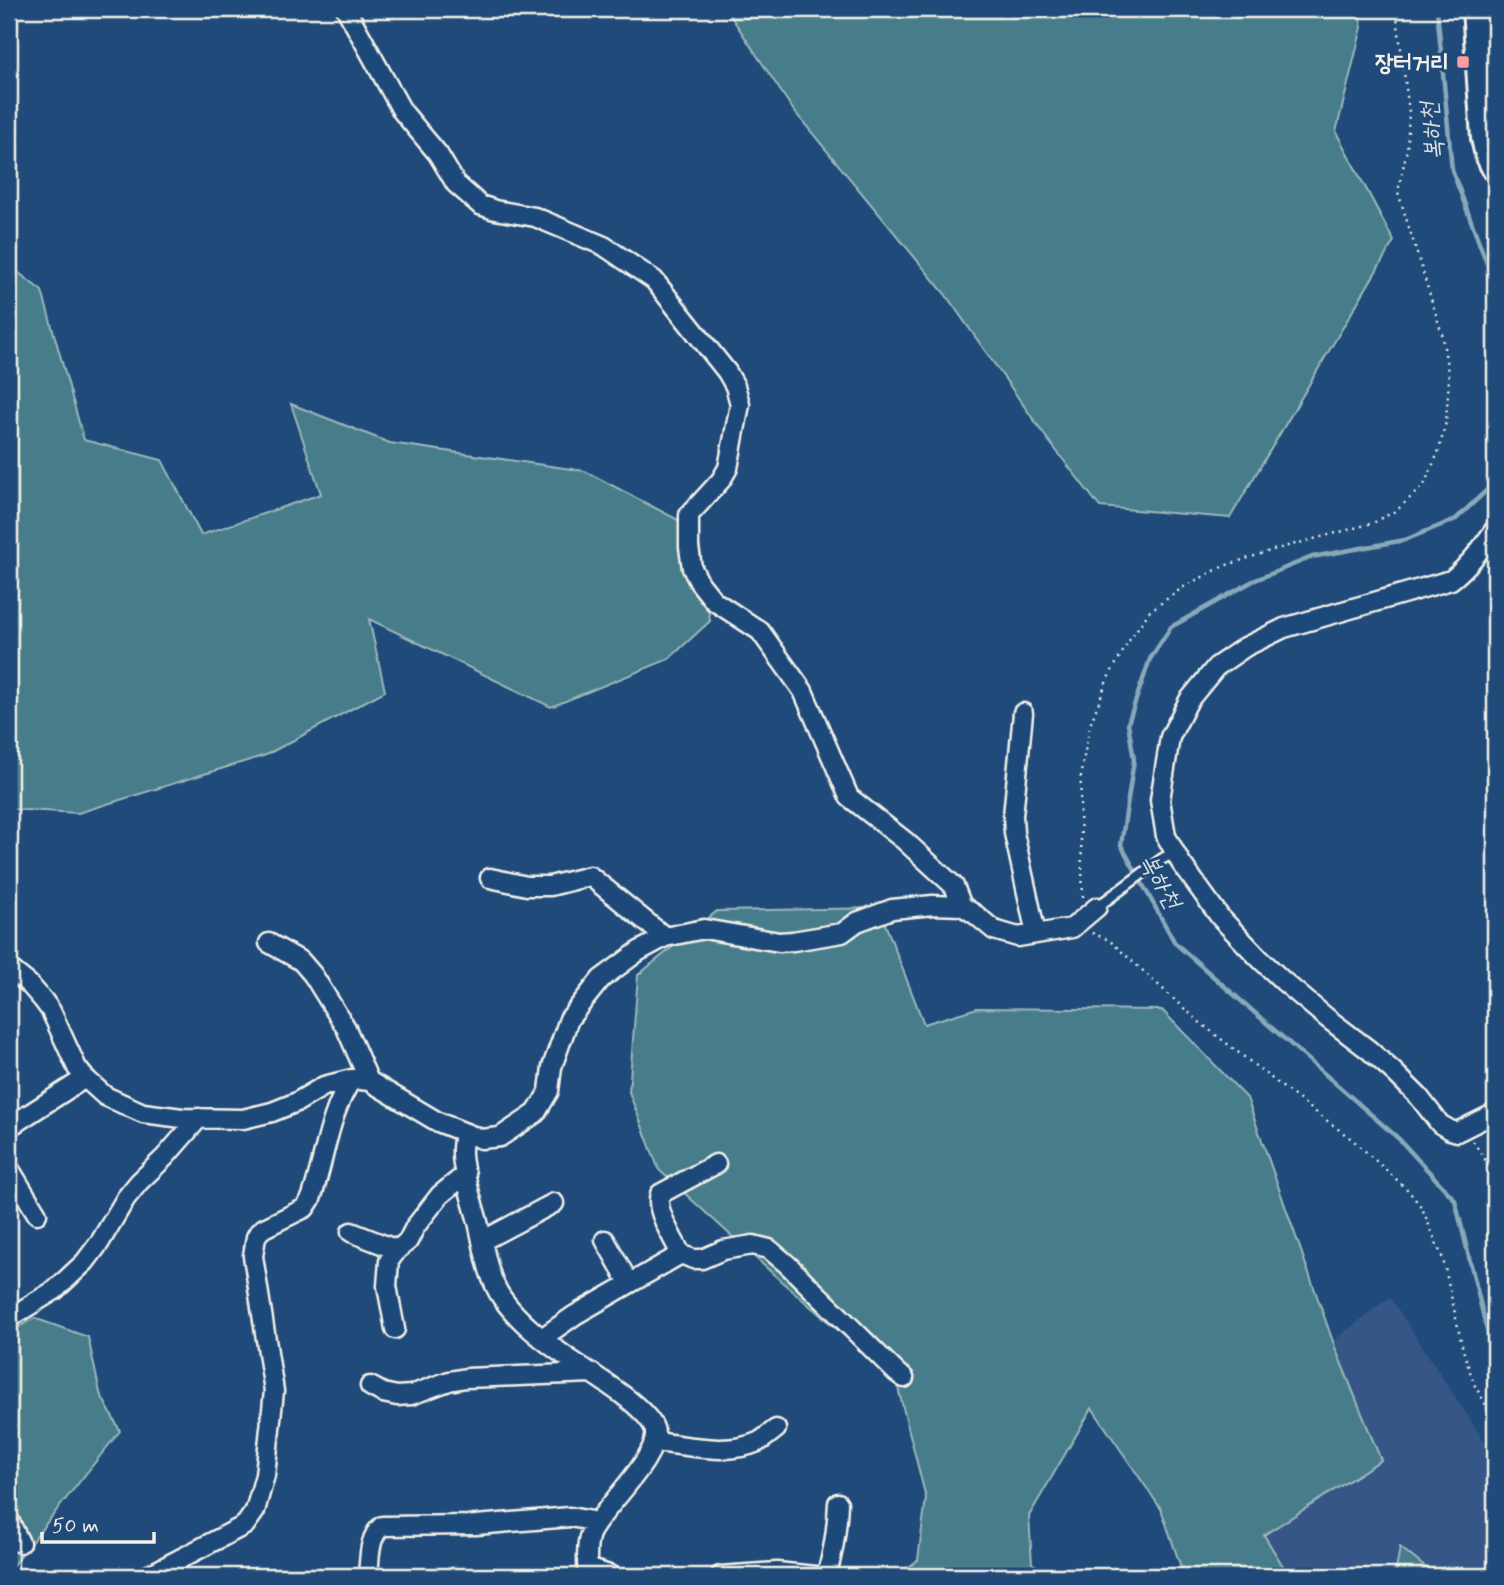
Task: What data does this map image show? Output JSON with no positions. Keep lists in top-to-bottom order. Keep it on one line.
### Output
{"water":["복하천"],"places":{"transit":["장터거리"]},"scale_bar":"50 m"}
